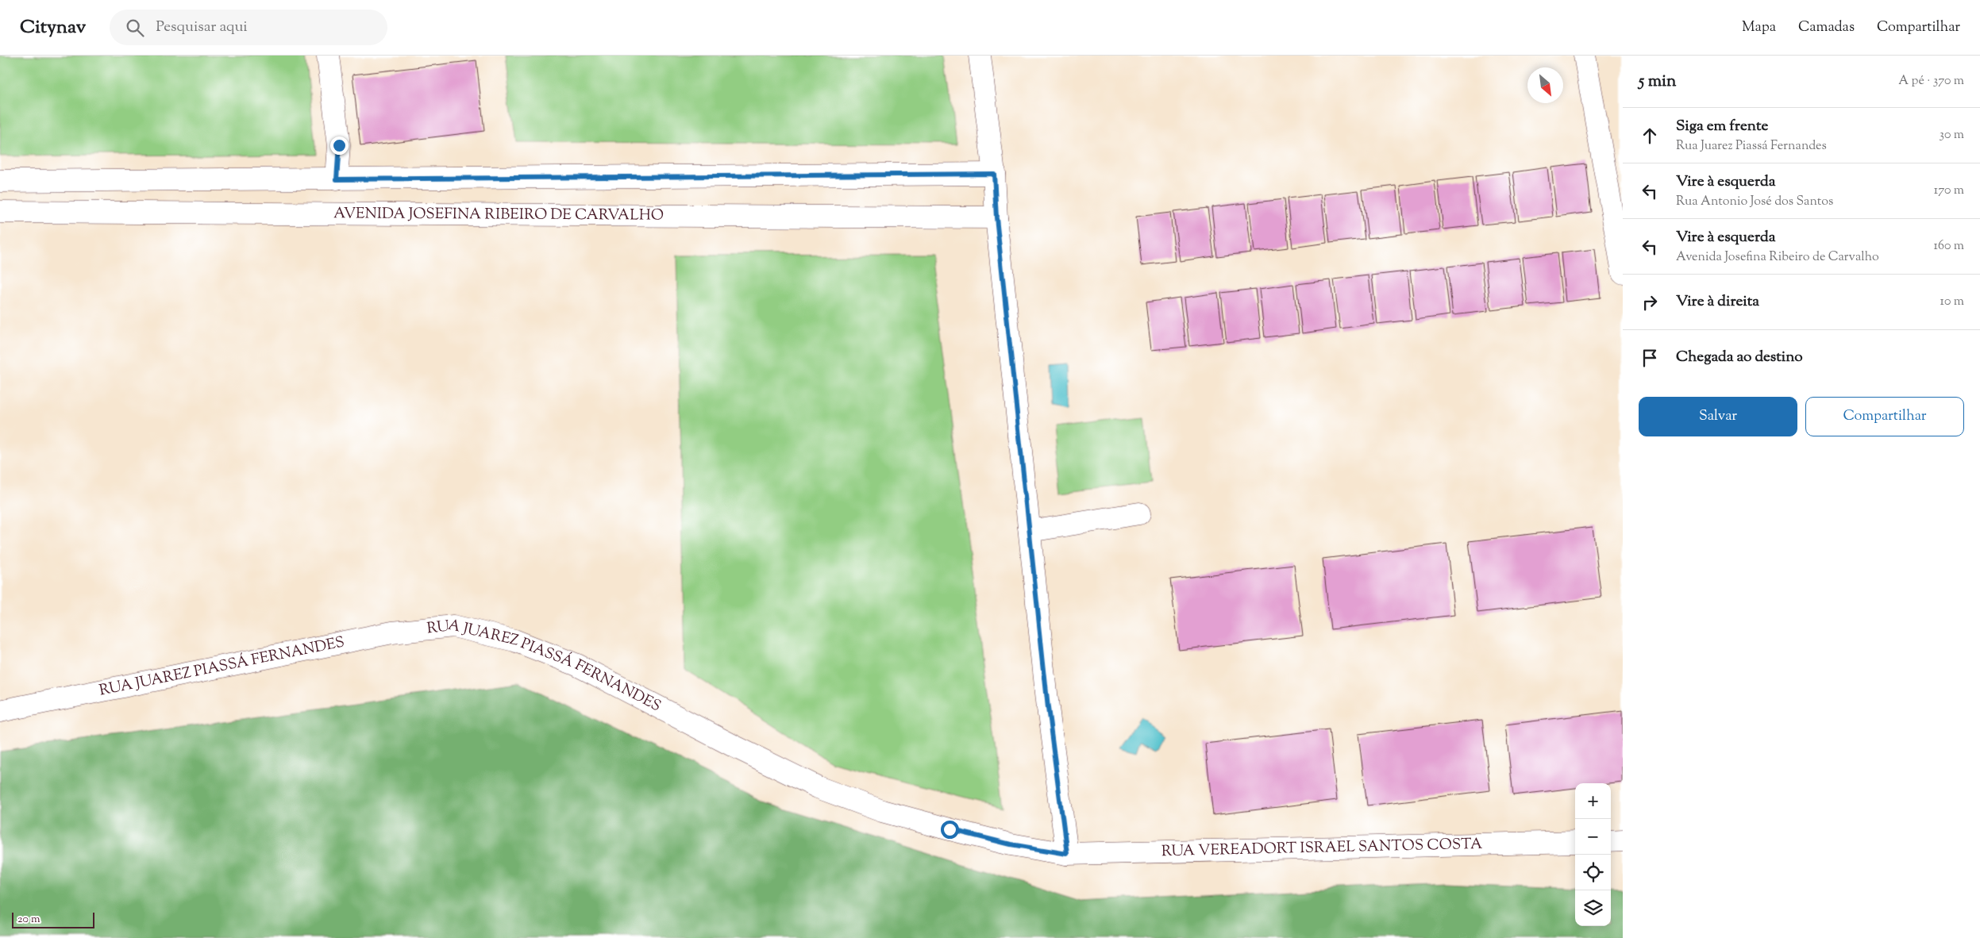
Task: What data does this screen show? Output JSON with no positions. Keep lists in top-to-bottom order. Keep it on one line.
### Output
{"streets":{"street":["AVENIDA JOSEFINA RIBEIRO DE CARVALHO","RUA JUAREZ PIASSÁ FERNANDES","RUA VEREADORT ISRAEL SANTOS COSTA"]},"crossings":[["RUA JUAREZ PIASSÁ FERNANDES","RUA VEREADORT ISRAEL SANTOS COSTA"]],"scale_bar":"20 m","north":"bottom right","page":{"header":"Citynav","search":"Pesquisar aqui","nav":["Mapa","Camadas","Compartilhar"],"heading":["5 min","A pé · 370 m"],"list":[["Siga em frente","Rua Juarez Piassá Fernandes","30 m"],["Vire à esquerda","Rua Antonio José dos Santos","170 m"],["Vire à esquerda","Avenida Josefina Ribeiro de Carvalho","160 m"],["Vire à direita","10 m"],"Chegada ao destino"],"buttons":["Salvar","Compartilhar"],"map_buttons":["+","−"],"scale":"20 m"}}
